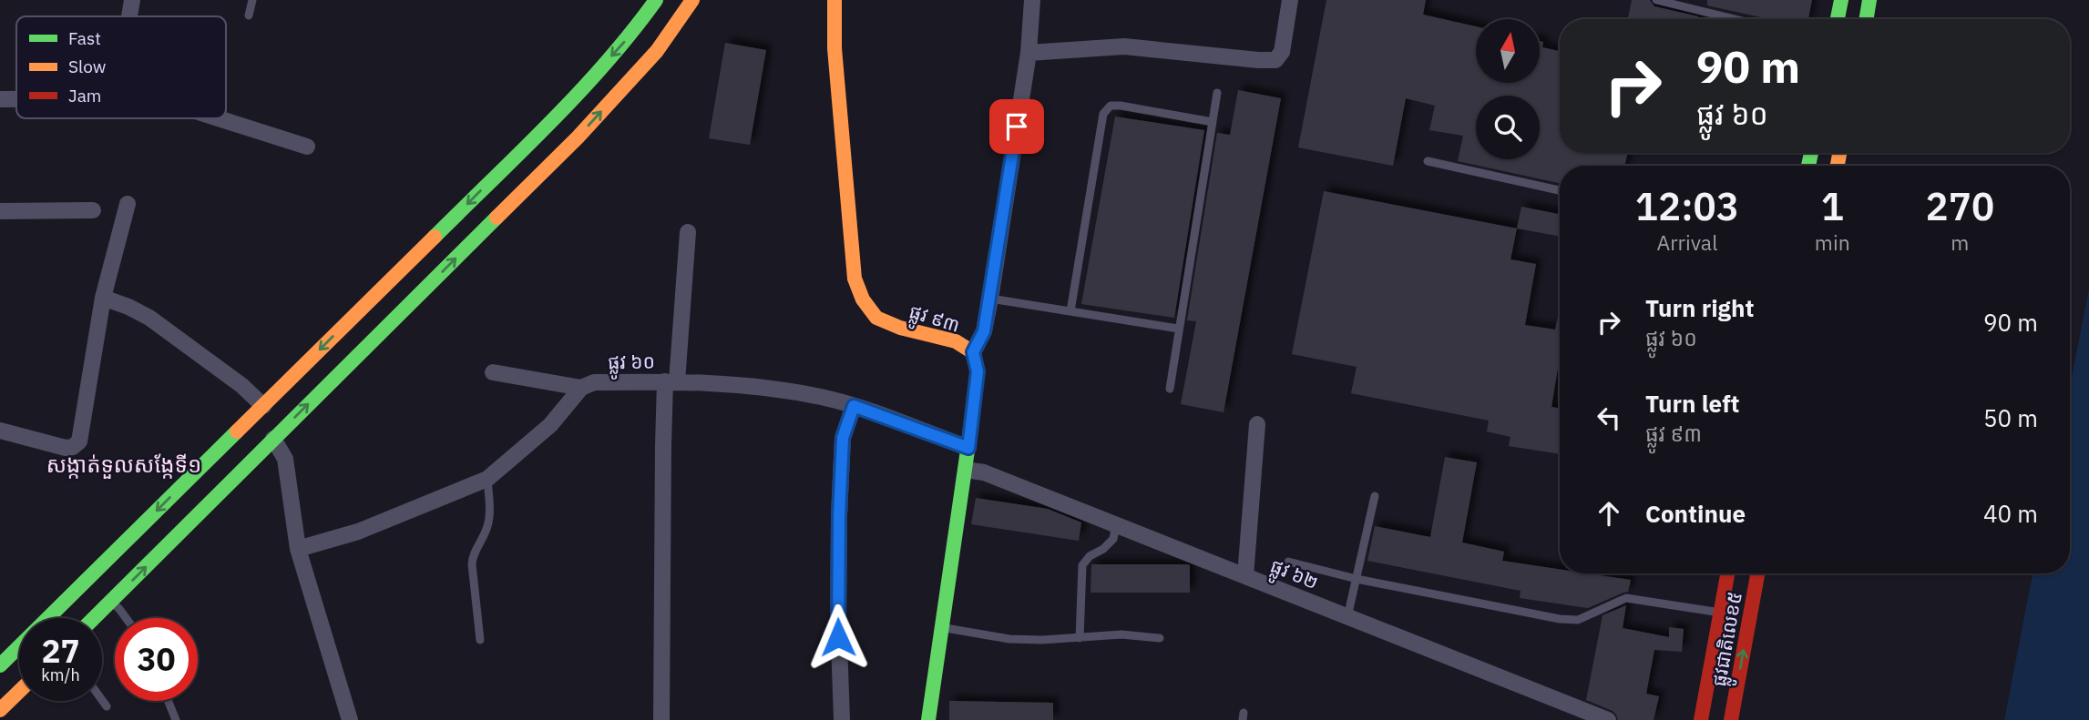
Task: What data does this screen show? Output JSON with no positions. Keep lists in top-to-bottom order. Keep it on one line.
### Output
{"streets":{"main road":["ផ្លូវ ៩៣","ផ្លូវជាតិលេខ៥"],"street":["ផ្លូវ ៦០","ផ្លូវ ៦២"]},"crossings":[["ផ្លូវ ៩៣","ផ្លូវ ៦០"],["ផ្លូវ ៩៣","ផ្លូវ ៦២"]],"districts":["សង្កាត់ទួលសង្កែទី១"],"legend":["Fast","Slow","Jam"],"north":"top","page":{"turn":["90 m","ផ្លូវ ៦០"],"eta":["12:03","Arrival","1","min","270","m"],"list":[{"name":"Turn right","note":"ផ្លូវ ៦០","value":"90 m"},{"name":"Turn left","note":"ផ្លូវ ៩៣","value":"50 m"},{"name":"Continue","value":"40 m"}],"speed":"27 km/h","limit":"30"}}
